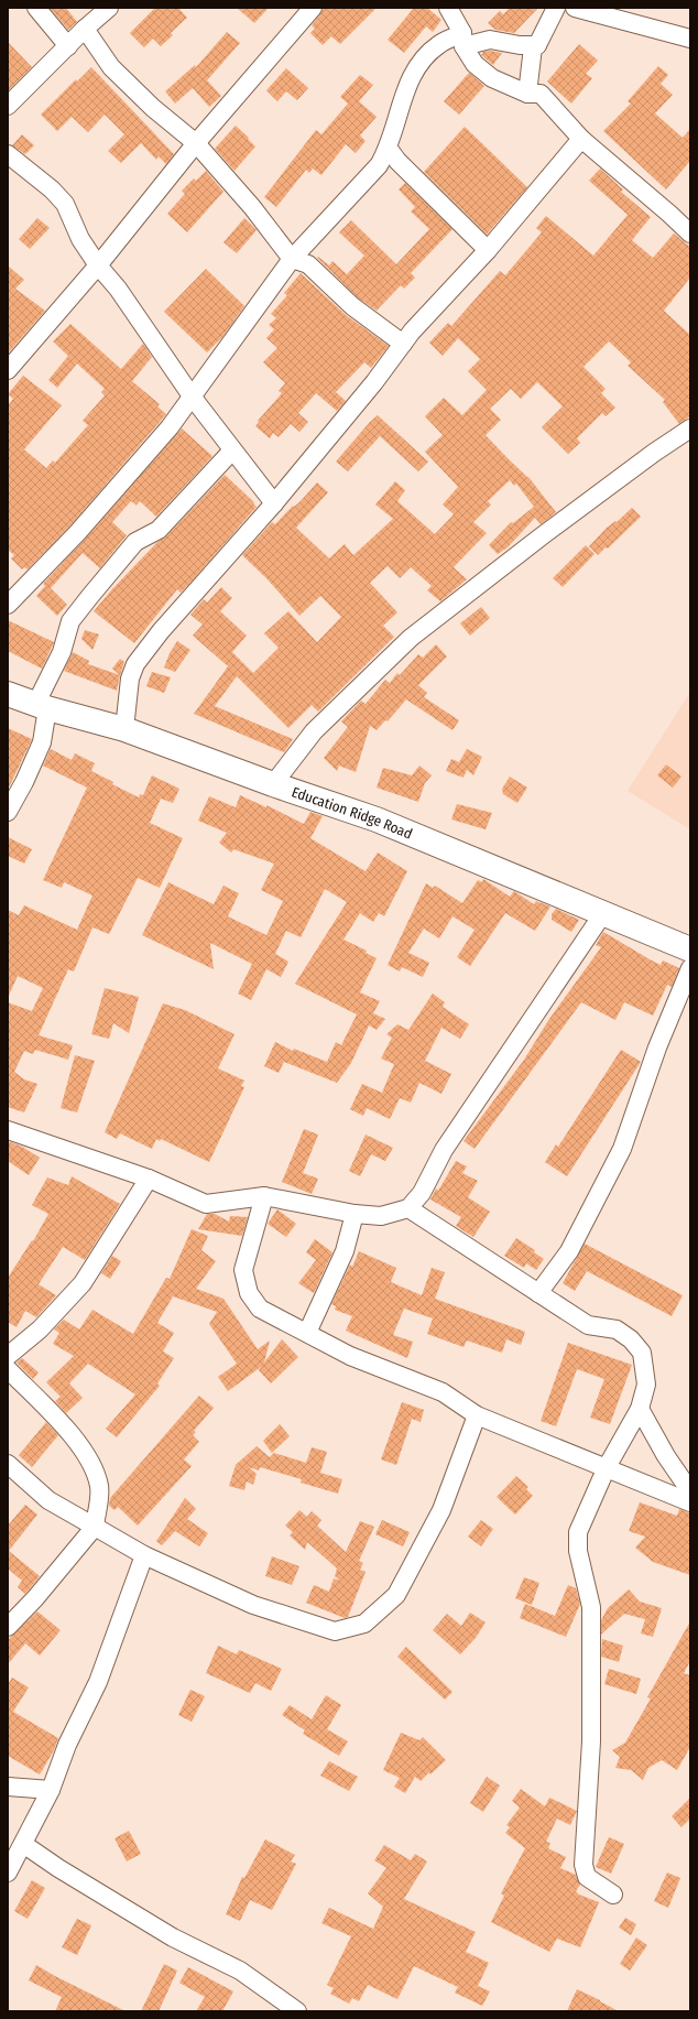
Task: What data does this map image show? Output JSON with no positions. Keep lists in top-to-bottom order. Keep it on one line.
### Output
{"streets":{"main road":["Education Ridge Road"]}}
